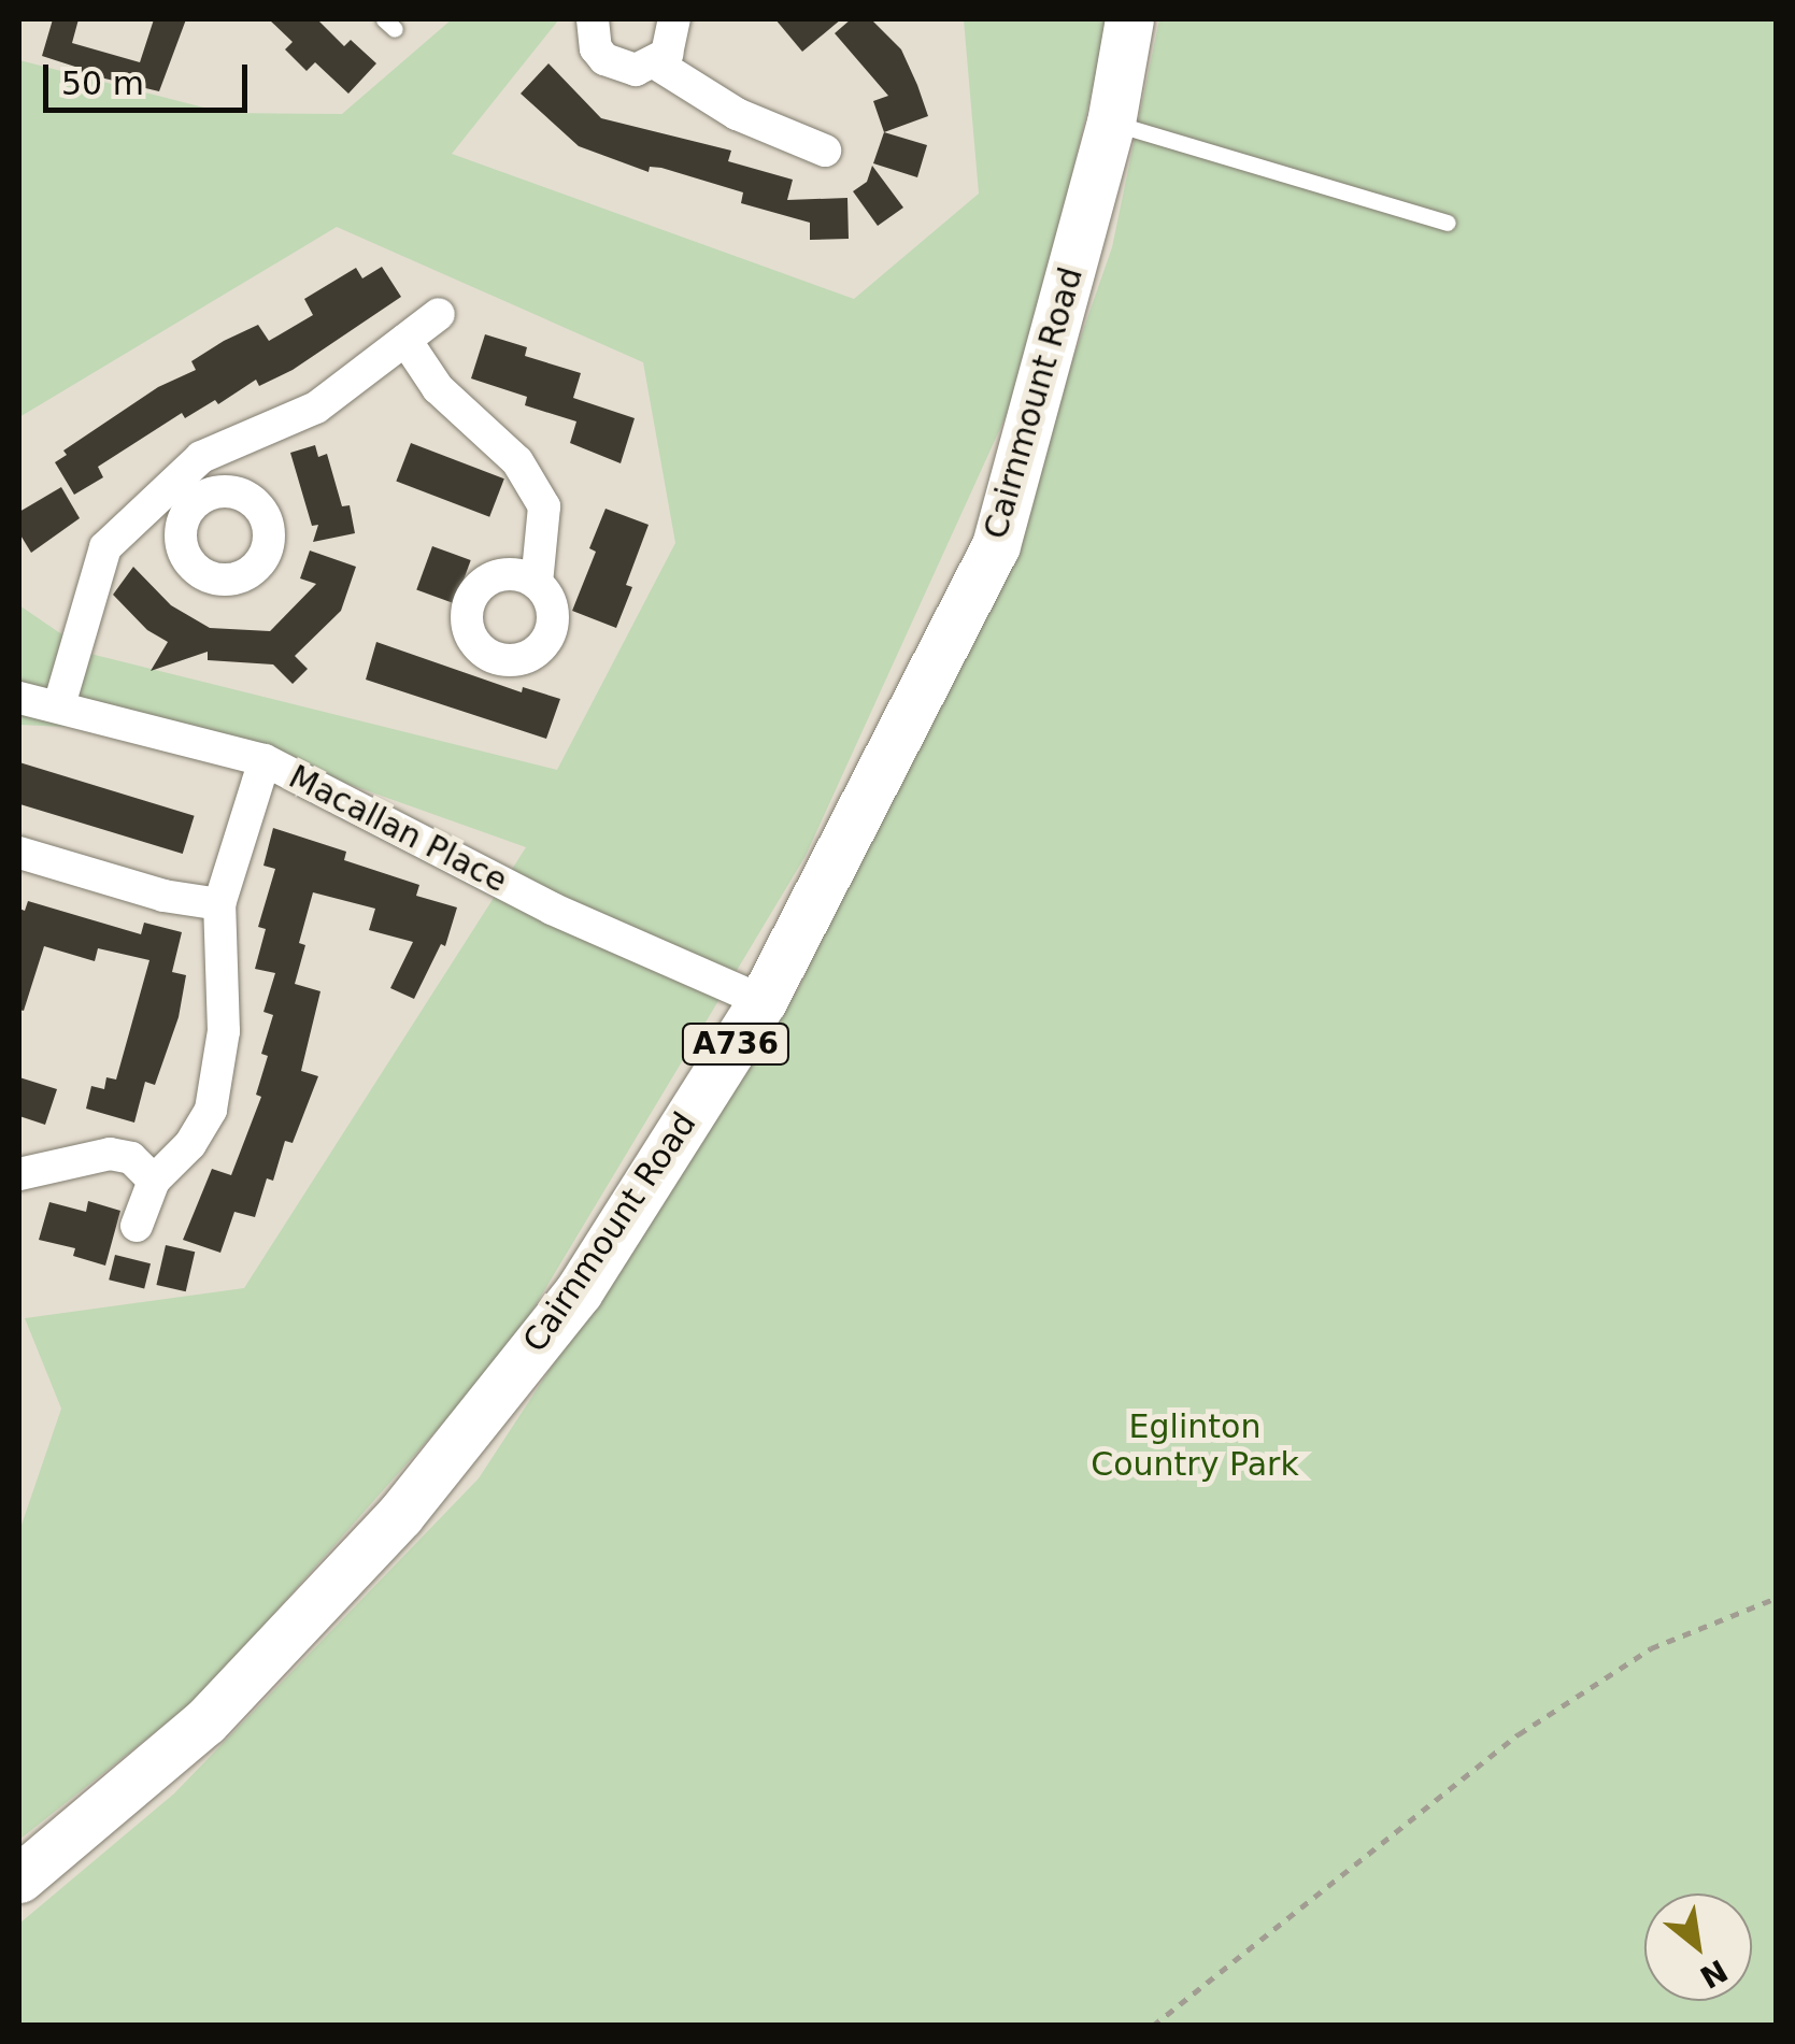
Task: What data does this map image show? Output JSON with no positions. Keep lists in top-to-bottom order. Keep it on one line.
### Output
{"streets":{"main road":["Cairnmount Road","A736"],"street":["Macallan Place"]},"crossings":[["Cairnmount Road","Macallan Place"]],"parks":["Eglinton Country Park"],"scale_bar":"50 m","north":"bottom right"}
